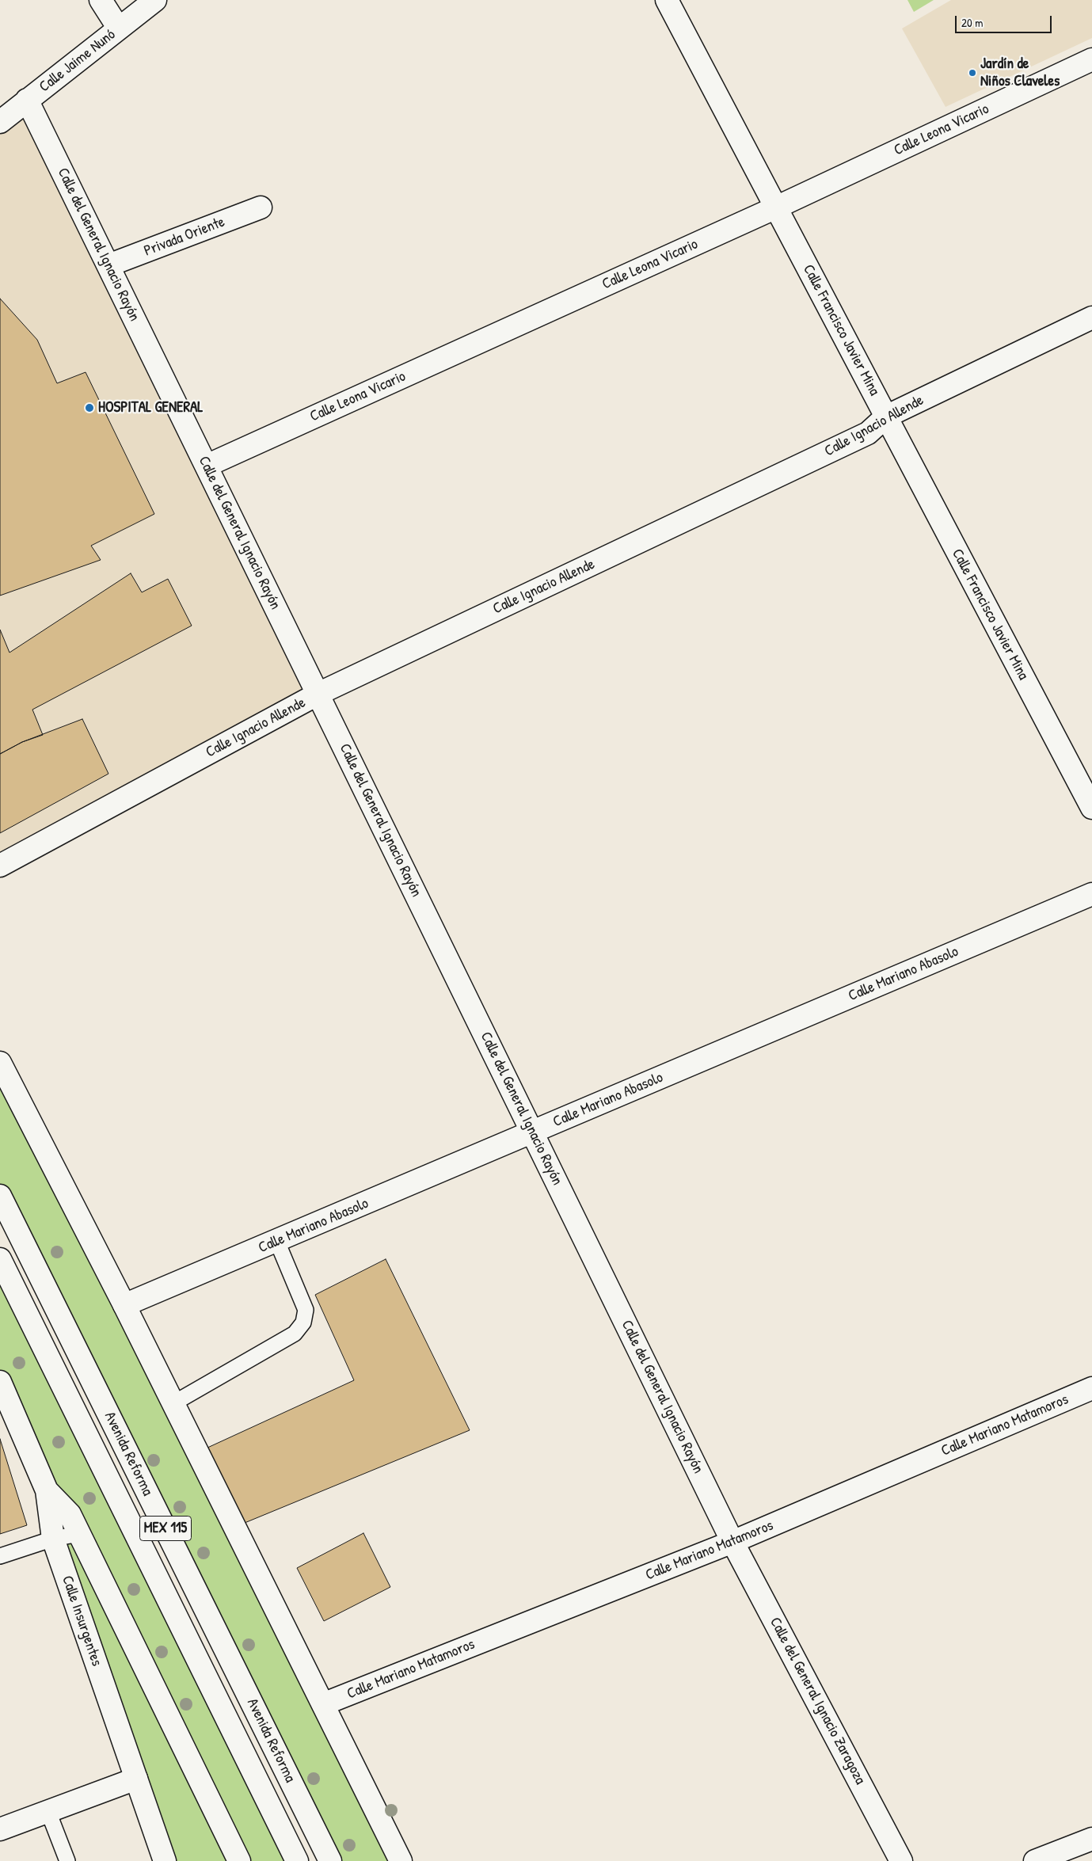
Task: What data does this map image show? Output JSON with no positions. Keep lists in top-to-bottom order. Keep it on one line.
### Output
{"streets":{"street":["Calle Jaime Nunó","Calle Leona Vicario","Privada Oriente","Calle del General Ignacio Rayón","Calle Francisco Javier Mina","Calle Ignacio Allende","Calle Mariano Abasolo","Calle Mariano Matamoros","Avenida Reforma","MEX 115","Calle Insurgentes","Calle del General Ignacio Zaragoza"]},"crossings":[["Calle Jaime Nunó","Calle del General Ignacio Rayón"],["Calle Leona Vicario","Calle del General Ignacio Rayón"],["Calle Leona Vicario","Calle Francisco Javier Mina"],["Privada Oriente","Calle del General Ignacio Rayón"],["Calle del General Ignacio Rayón","Calle Ignacio Allende"],["Calle del General Ignacio Rayón","Calle Mariano Abasolo"],["Calle del General Ignacio Rayón","Calle Mariano Matamoros"],["Calle del General Ignacio Rayón","Calle del General Ignacio Zaragoza"],["Calle Francisco Javier Mina","Calle Ignacio Allende"],["Calle Mariano Matamoros","Calle del General Ignacio Zaragoza"]],"places":["Jardín de Niños Claveles","HOSPITAL GENERAL"],"scale_bar":"20 m"}
